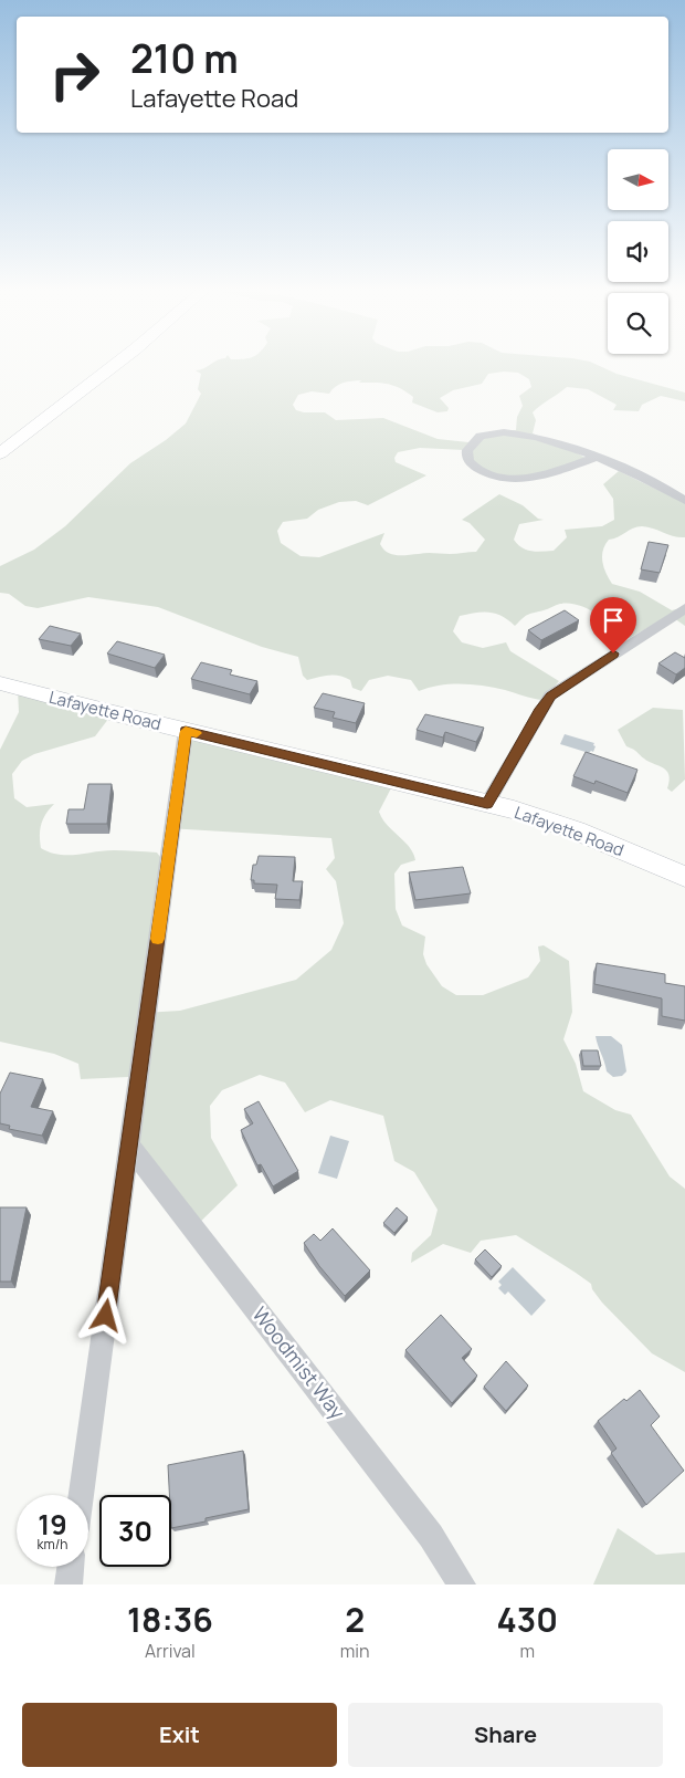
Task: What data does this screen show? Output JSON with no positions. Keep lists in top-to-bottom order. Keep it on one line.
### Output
{"streets":{"street":["Lafayette Road","Woodmist Way"]},"north":"right","page":{"turn":["210 m","Lafayette Road"],"speed":"19 km/h","limit":"30","eta":["18:36","Arrival","2","min","430","m"],"buttons":["Exit","Share"]}}
